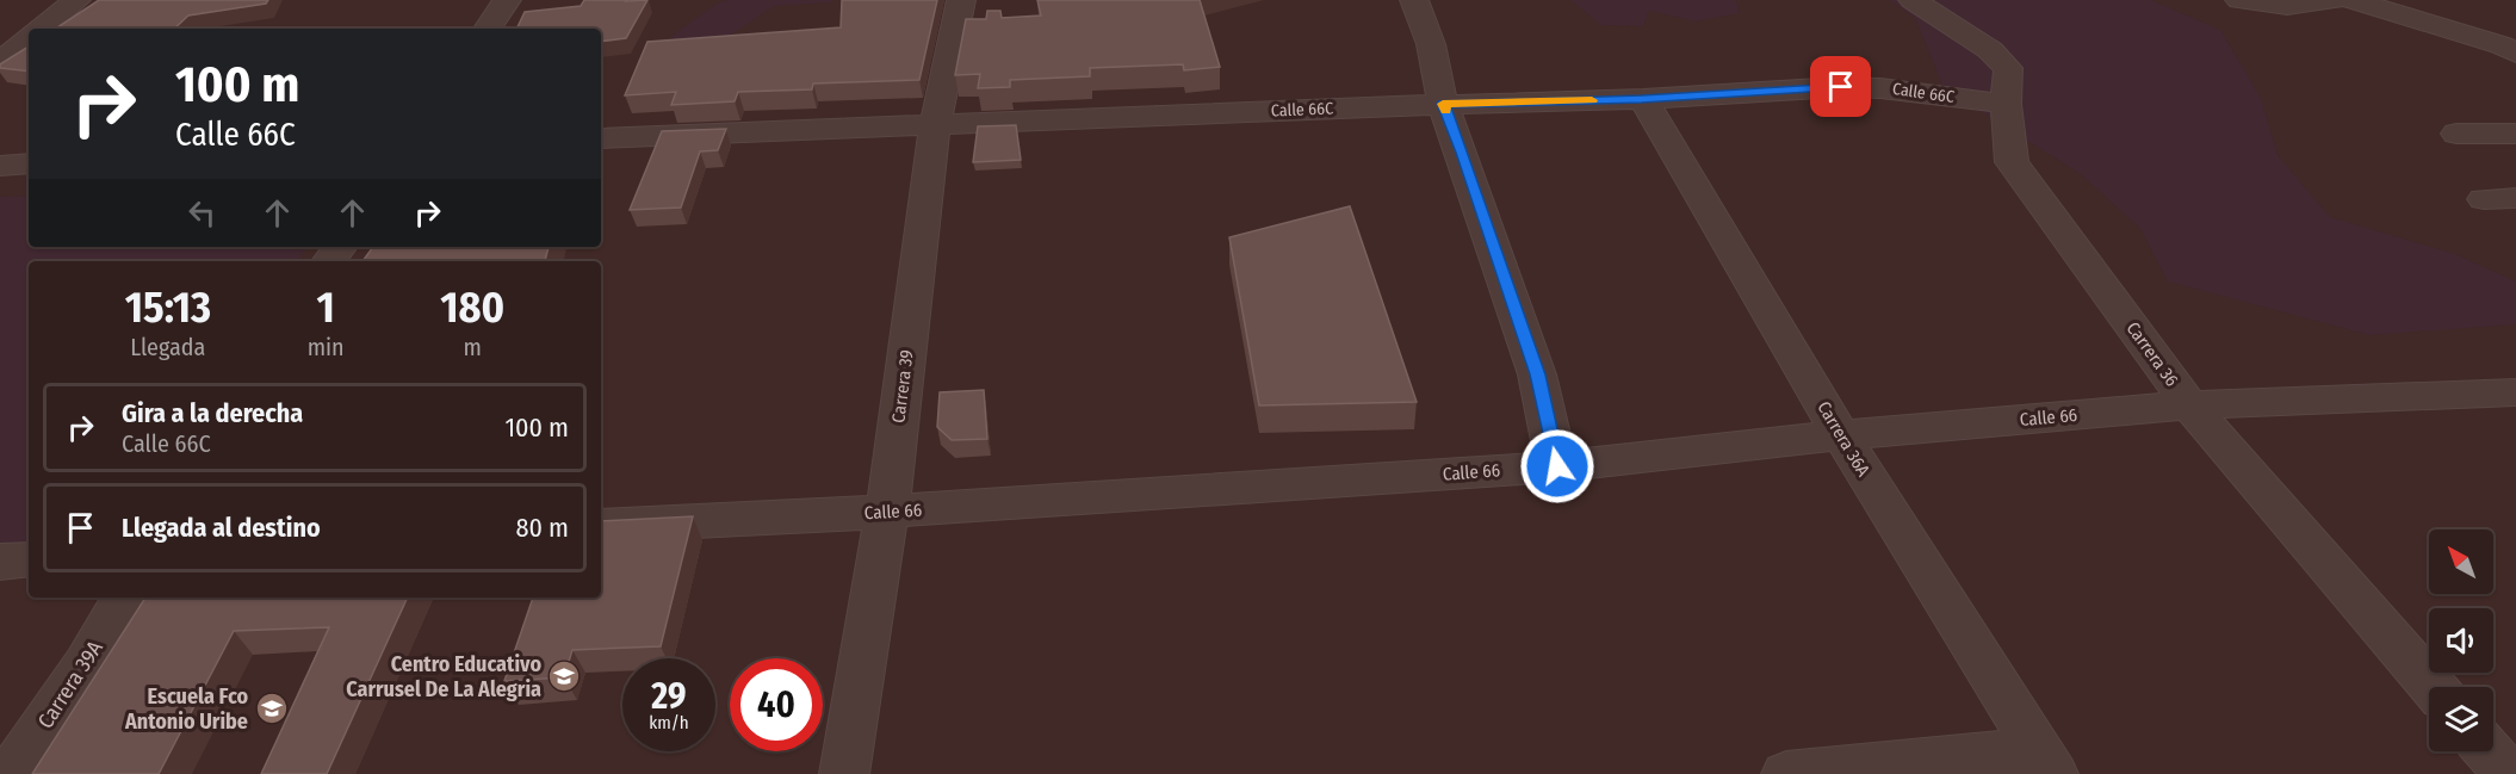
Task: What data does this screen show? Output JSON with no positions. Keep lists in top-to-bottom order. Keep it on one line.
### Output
{"streets":{"street":["Calle 66C","Carrera 36","Carrera 39","Calle 66","Carrera 36A","Carrera 39A"]},"crossings":[["Calle 66C","Carrera 36"],["Calle 66C","Carrera 39"],["Calle 66C","Carrera 36A"],["Carrera 36","Calle 66"],["Carrera 39","Calle 66"],["Calle 66","Carrera 36A"]],"places":{"school or university":["Centro Educativo Carrusel De La Alegria","Escuela Fco Antonio Uribe"]},"north":"top left","page":{"turn":["100 m","Calle 66C"],"eta":["15:13","Llegada","1","min","180","m"],"list":[{"name":"Gira a la derecha","note":"Calle 66C","value":"100 m"},{"name":"Llegada al destino","value":"80 m"}],"speed":"29 km/h","limit":"40"}}
